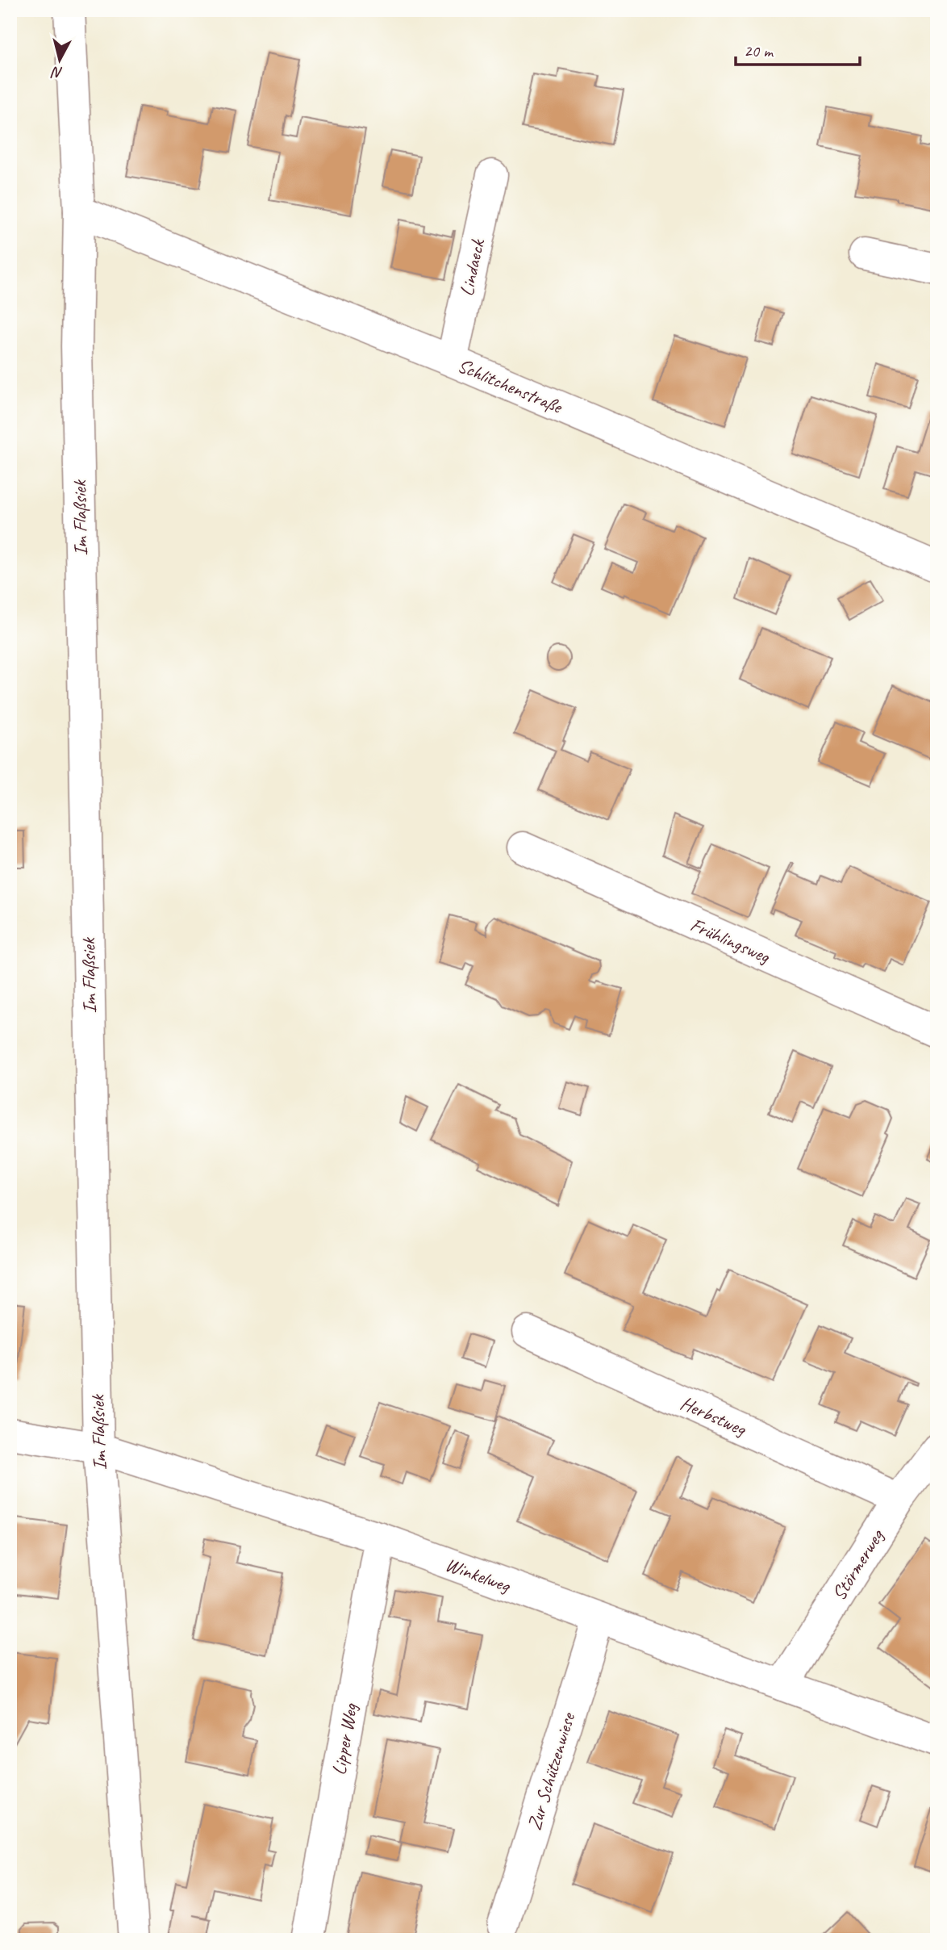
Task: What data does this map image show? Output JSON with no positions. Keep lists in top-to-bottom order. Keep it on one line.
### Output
{"streets":{"street":["Lindaeck","Schlitchenstraße","Im Flaßsiek","Frühlingsweg","Herbstweg","Störmerweg","Winkelweg","Lipper Weg","Zur Schützenwiese"]},"crossings":[["Lindaeck","Schlitchenstraße"],["Schlitchenstraße","Im Flaßsiek"],["Im Flaßsiek","Winkelweg"],["Herbstweg","Störmerweg"],["Störmerweg","Winkelweg"],["Winkelweg","Lipper Weg"],["Winkelweg","Zur Schützenwiese"]],"scale_bar":"20 m","north":"bottom"}
